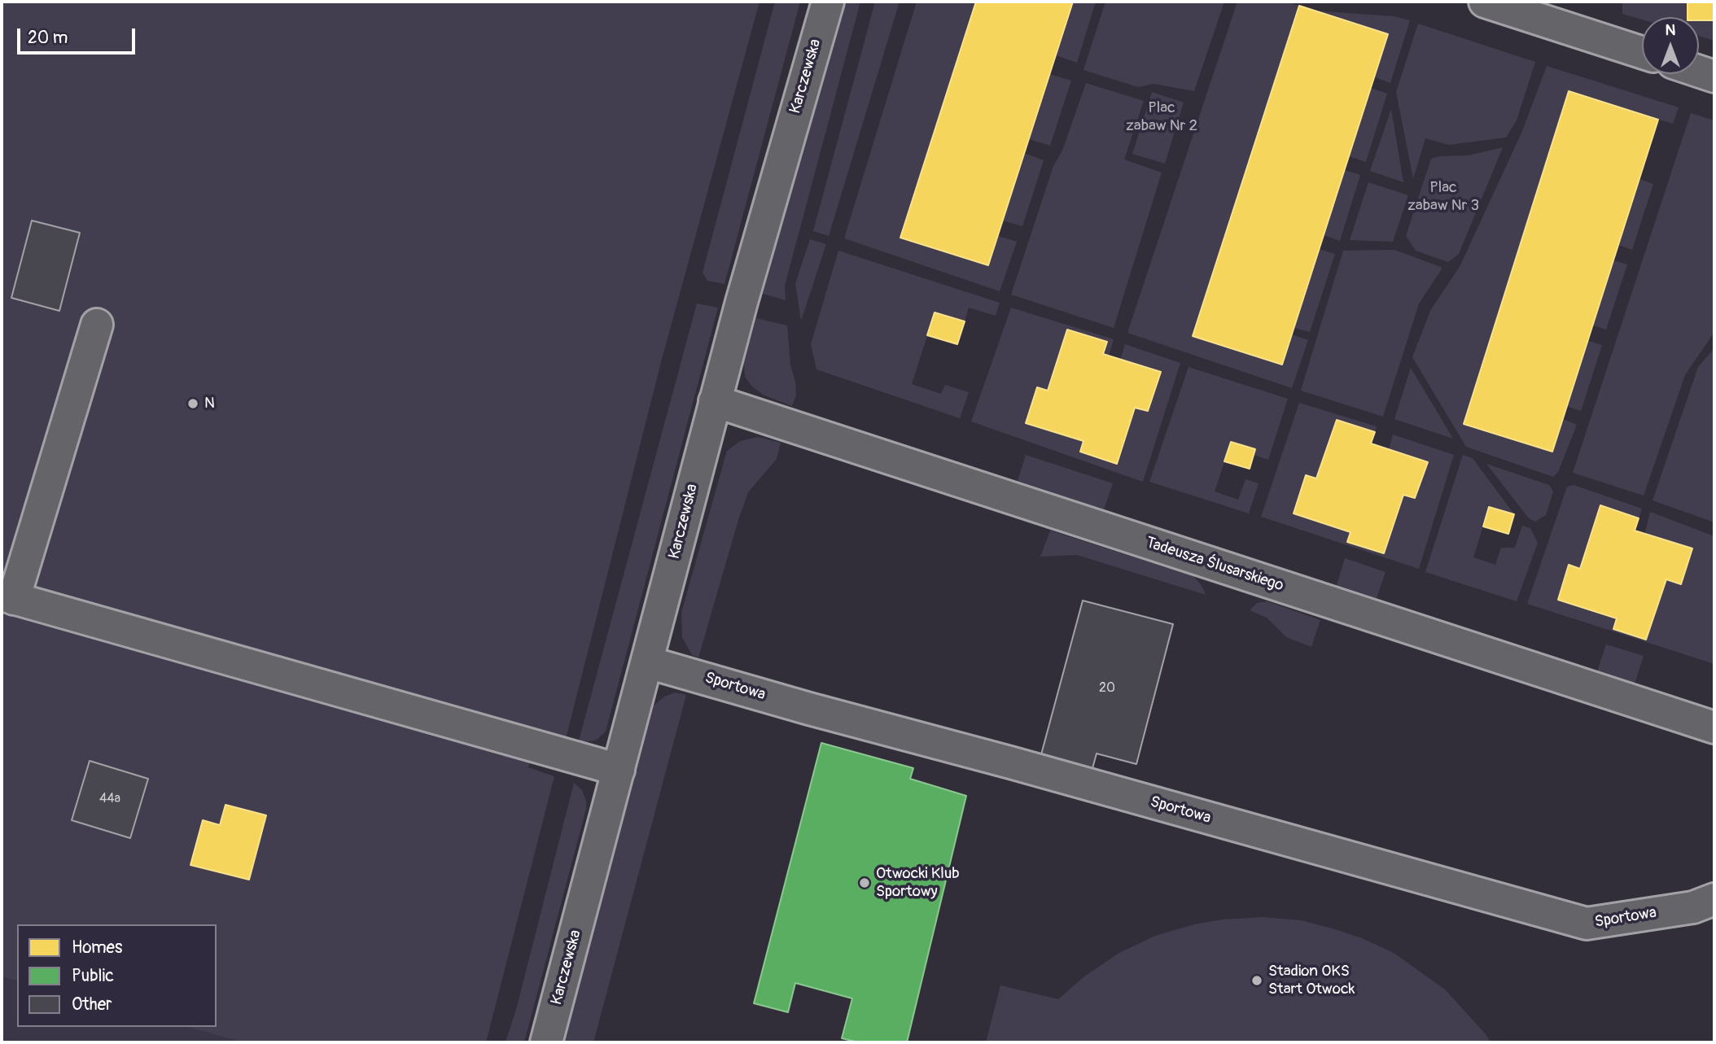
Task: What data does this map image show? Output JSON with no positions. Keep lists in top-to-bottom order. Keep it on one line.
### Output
{"streets":{"street":["Karczewska","Tadeusza Ślusarskiego","Sportowa"]},"crossings":[["Karczewska","Tadeusza Ślusarskiego"],["Karczewska","Sportowa"]],"parks":["Plac zabaw Nr 2","Plac zabaw Nr 3"],"places":["N","Otwocki Klub Sportowy","Stadion OKS Start Otwock"],"house_numbers":["20","44a"],"legend":["Homes","Public","Other"],"scale_bar":"20 m","north":"top"}
